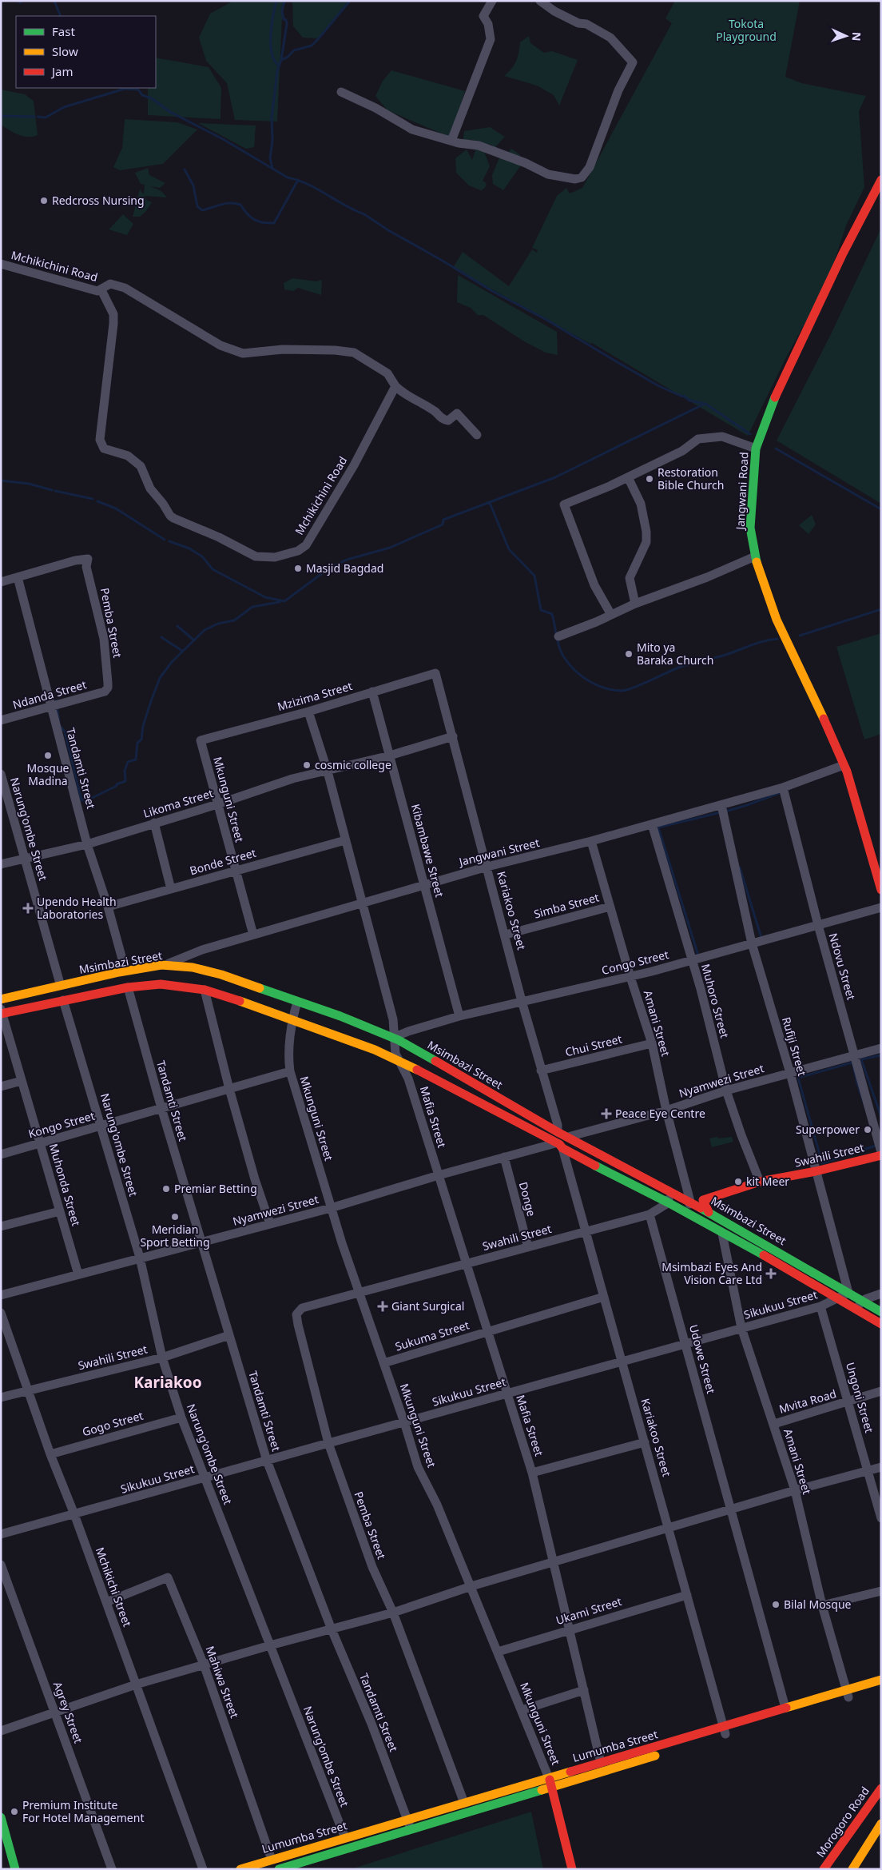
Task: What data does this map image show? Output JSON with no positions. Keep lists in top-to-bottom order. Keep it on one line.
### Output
{"streets":{"main road":["Jangwani Road","Mkunguni Street","Msimbazi Street","Swahili Street","Lumumba Street","Morogoro Road"],"street":["Mchikichini Road","Pemba Street","Ndanda Street","Mzizima Street","Tandamti Street","Likoma Street","Narung'ombe Street","Kibambawe Street","Jangwani Street","Bonde Street","Simba Street","Kariakoo Street","Congo Street","Ndovu Street","Muhoro Street","Amani Street","Chui Street","Rufiji Street","Nyamwezi Street","Mafia Street","Kongo Street","Muhonda Street","Donge","Sikukuu Street","Sukuma Street","Udowe Street","Ungoni Street","Mvita Road","Gogo Street","Mchikichi Street","Ukami Street","Mahiwa Street","Agrey Street"]},"crossings":[["Jangwani Road","Jangwani Street"],["Pemba Street","Ndanda Street"],["Pemba Street","Tandamti Street"],["Pemba Street","Mkunguni Street"],["Pemba Street","Swahili Street"],["Pemba Street","Sikukuu Street"],["Pemba Street","Lumumba Street"],["Ndanda Street","Tandamti Street"],["Mzizima Street","Mkunguni Street"],["Mzizima Street","Kibambawe Street"],["Mzizima Street","Kariakoo Street"],["Tandamti Street","Likoma Street"],["Tandamti Street","Bonde Street"],["Tandamti Street","Msimbazi Street"],["Tandamti Street","Nyamwezi Street"],["Tandamti Street","Kongo Street"],["Tandamti Street","Swahili Street"],["Tandamti Street","Sikukuu Street"],["Tandamti Street","Lumumba Street"],["Mkunguni Street","Likoma Street"],["Mkunguni Street","Jangwani Street"],["Mkunguni Street","Bonde Street"],["Mkunguni Street","Msimbazi Street"],["Mkunguni Street","Nyamwezi Street"],["Mkunguni Street","Kongo Street"],["Mkunguni Street","Swahili Street"],["Mkunguni Street","Sikukuu Street"],["Mkunguni Street","Sukuma Street"],["Mkunguni Street","Ukami Street"],["Mkunguni Street","Lumumba Street"],["Likoma Street","Narung'ombe Street"],["Likoma Street","Kibambawe Street"],["Likoma Street","Kariakoo Street"],["Narung'ombe Street","Msimbazi Street"],["Narung'ombe Street","Nyamwezi Street"],["Narung'ombe Street","Kongo Street"],["Narung'ombe Street","Swahili Street"],["Narung'ombe Street","Sikukuu Street"],["Narung'ombe Street","Gogo Street"],["Narung'ombe Street","Lumumba Street"],["Kibambawe Street","Jangwani Street"],["Kibambawe Street","Congo Street"],["Jangwani Street","Kariakoo Street"],["Jangwani Street","Msimbazi Street"],["Jangwani Street","Ndovu Street"],["Jangwani Street","Muhoro Street"],["Jangwani Street","Amani Street"],["Jangwani Street","Rufiji Street"],["Simba Street","Kariakoo Street"],["Simba Street","Amani Street"],["Kariakoo Street","Msimbazi Street"],["Kariakoo Street","Congo Street"],["Kariakoo Street","Chui Street"],["Kariakoo Street","Nyamwezi Street"],["Kariakoo Street","Swahili Street"],["Kariakoo Street","Sikukuu Street"],["Kariakoo Street","Sukuma Street"],["Kariakoo Street","Ukami Street"],["Kariakoo Street","Lumumba Street"],["Msimbazi Street","Congo Street"],["Msimbazi Street","Amani Street"],["Msimbazi Street","Rufiji Street"],["Msimbazi Street","Nyamwezi Street"],["Msimbazi Street","Mafia Street"],["Msimbazi Street","Swahili Street"],["Msimbazi Street","Muhonda Street"],["Msimbazi Street","Sikukuu Street"],["Congo Street","Ndovu Street"],["Congo Street","Muhoro Street"],["Congo Street","Amani Street"],["Congo Street","Rufiji Street"],["Congo Street","Mafia Street"],["Ndovu Street","Nyamwezi Street"],["Muhoro Street","Nyamwezi Street"],["Muhoro Street","Swahili Street"],["Amani Street","Chui Street"],["Amani Street","Nyamwezi Street"],["Amani Street","Sikukuu Street"],["Amani Street","Mvita Road"],["Amani Street","Lumumba Street"],["Rufiji Street","Nyamwezi Street"],["Rufiji Street","Swahili Street"],["Rufiji Street","Sikukuu Street"],["Nyamwezi Street","Mafia Street"],["Nyamwezi Street","Muhonda Street"],["Nyamwezi Street","Donge"],["Mafia Street","Swahili Street"],["Mafia Street","Sikukuu Street"],["Mafia Street","Sukuma Street"],["Mafia Street","Ukami Street"],["Mafia Street","Lumumba Street"],["Kongo Street","Muhonda Street"],["Swahili Street","Donge"],["Swahili Street","Udowe Street"],["Swahili Street","Mchikichi Street"],["Sikukuu Street","Udowe Street"],["Sikukuu Street","Ungoni Street"],["Sikukuu Street","Mchikichi Street"],["Udowe Street","Lumumba Street"],["Ungoni Street","Mvita Road"],["Gogo Street","Mchikichi Street"],["Mchikichi Street","Mahiwa Street"],["Mahiwa Street","Lumumba Street"]],"districts":["Kariakoo"],"parks":["Tokota Playground"],"places":{"other":["Redcross Nursing","Restoration Bible Church","Masjid Bagdad","Mito ya Baraka Church","Mosque Madina","cosmic college","Superpower","kit Meer","Premiar Betting","Meridian Sport Betting","Bilal Mosque","Premium Institute For Hotel Management"],"health":["Upendo Health Laboratories","Peace Eye Centre","Msimbazi Eyes And Vision Care Ltd","Giant Surgical"]},"legend":["Fast","Slow","Jam"],"north":"right"}
